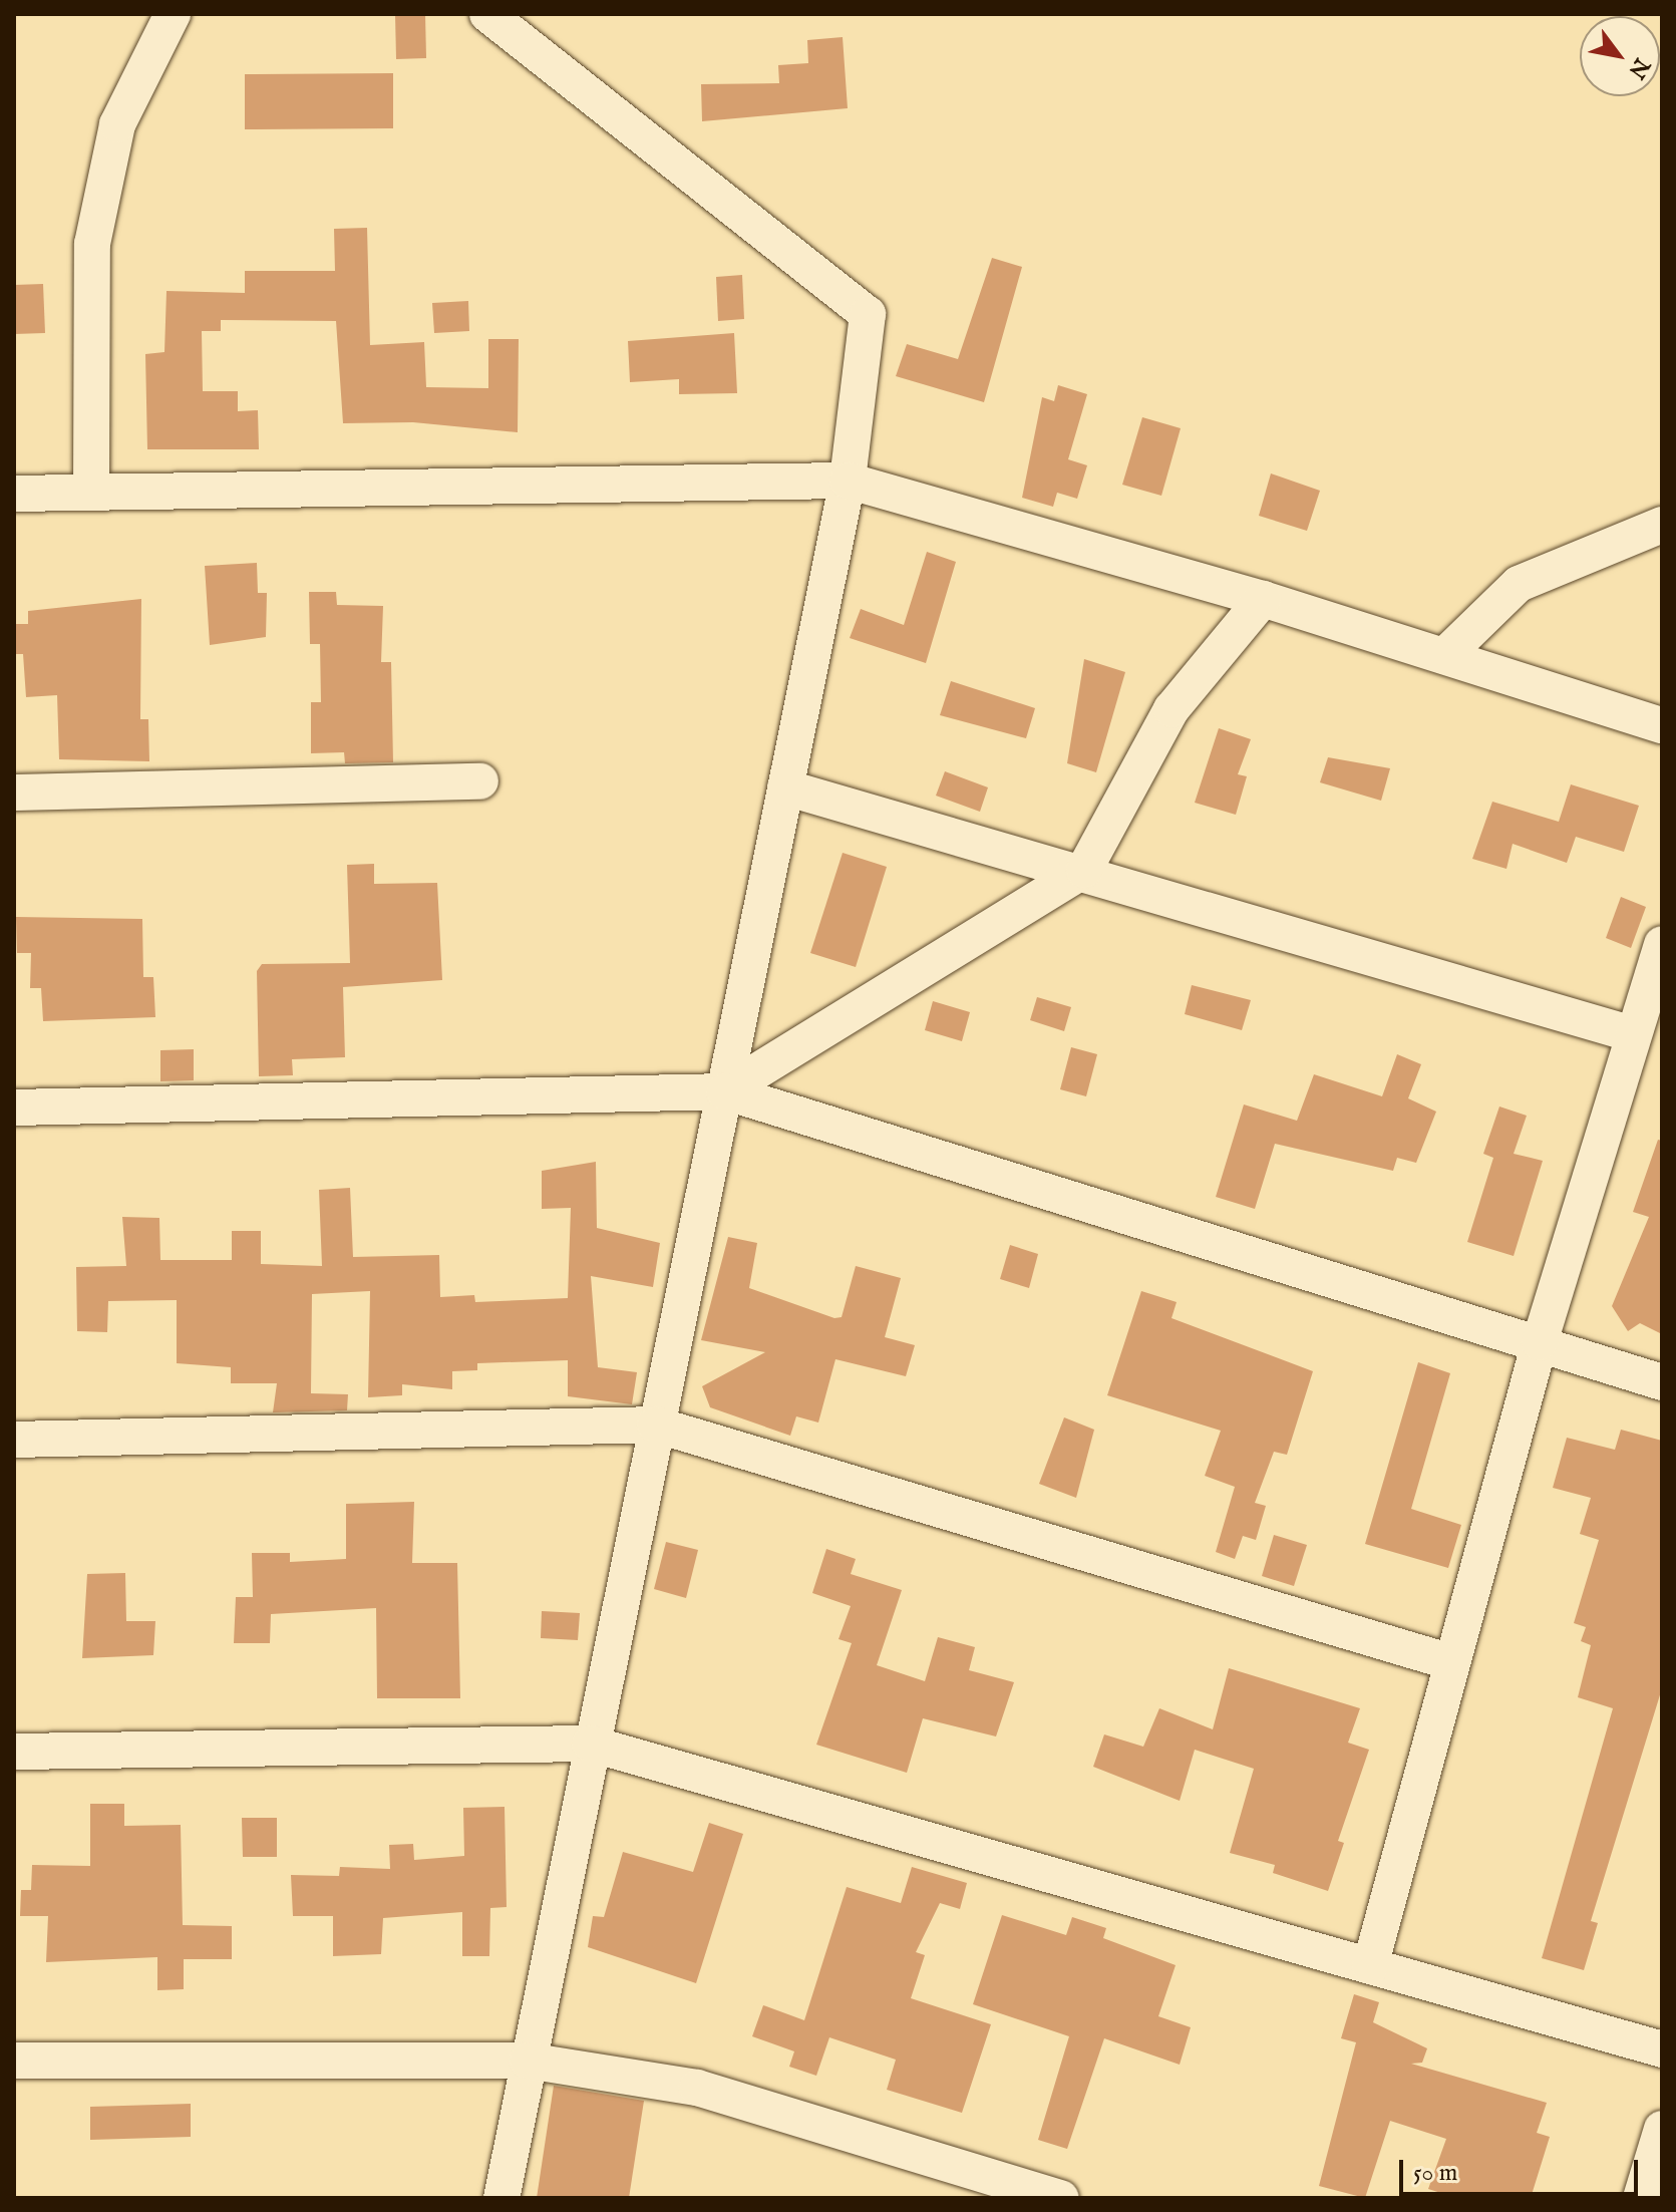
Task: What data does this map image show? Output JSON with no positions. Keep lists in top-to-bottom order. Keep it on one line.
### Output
{"scale_bar":"50 m","north":"bottom right"}
